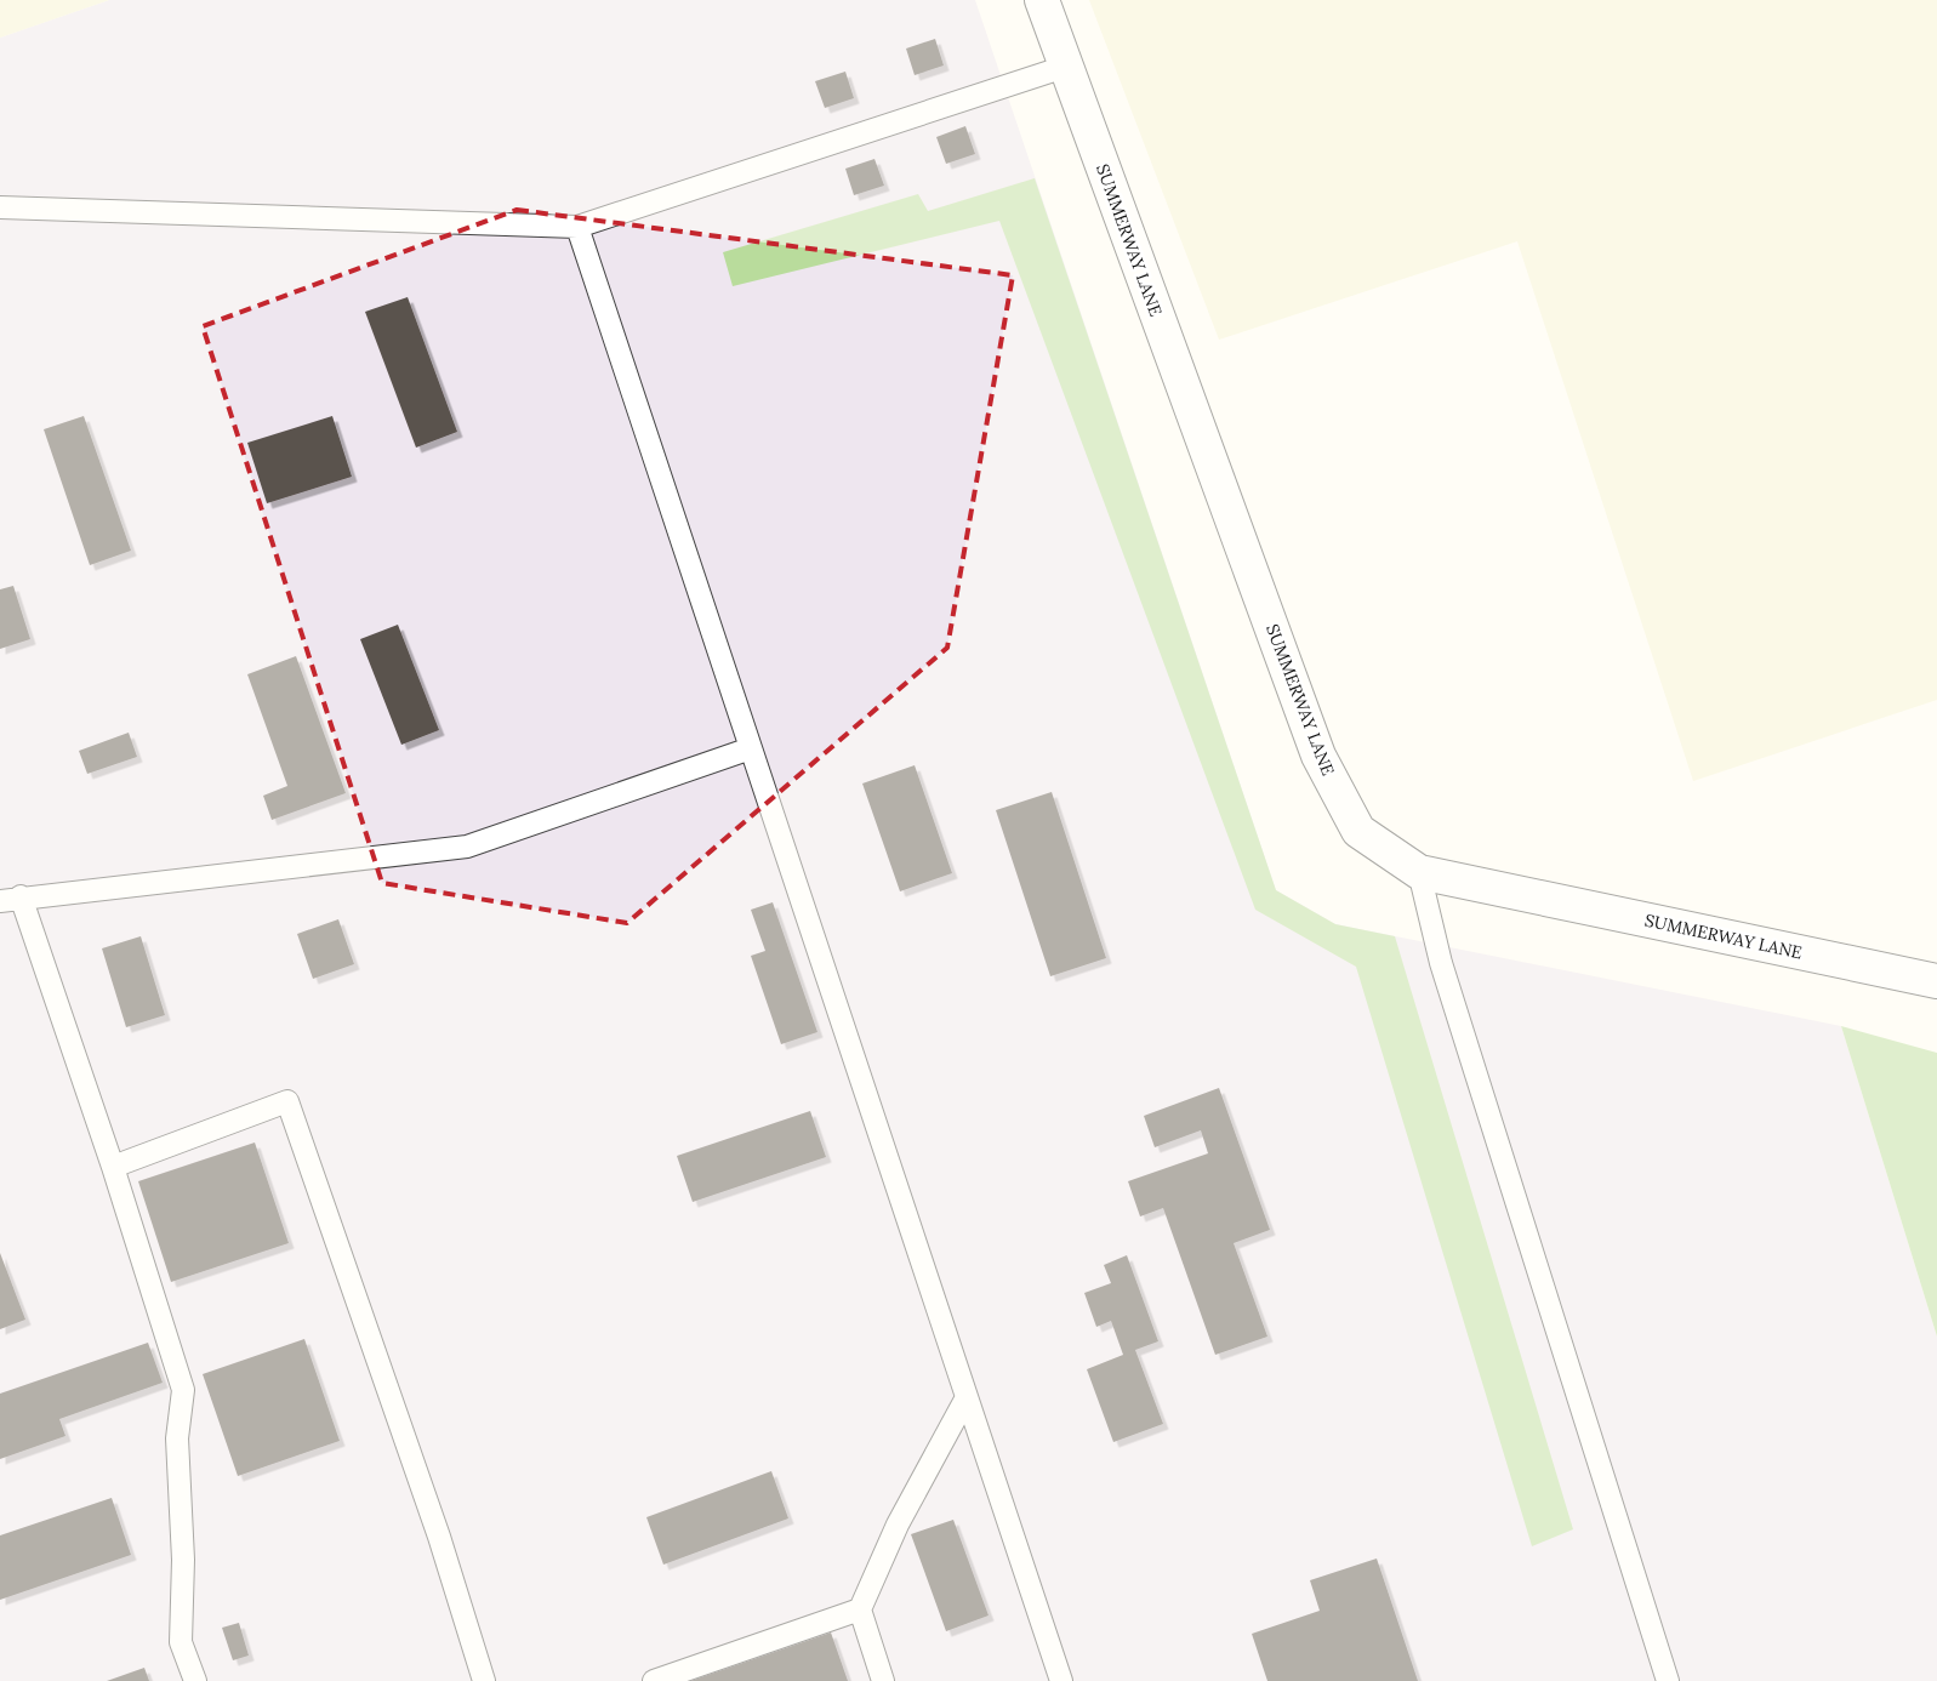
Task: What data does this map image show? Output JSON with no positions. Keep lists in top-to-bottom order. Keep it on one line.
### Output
{"streets":{"street":["SUMMERWAY LANE"]}}
